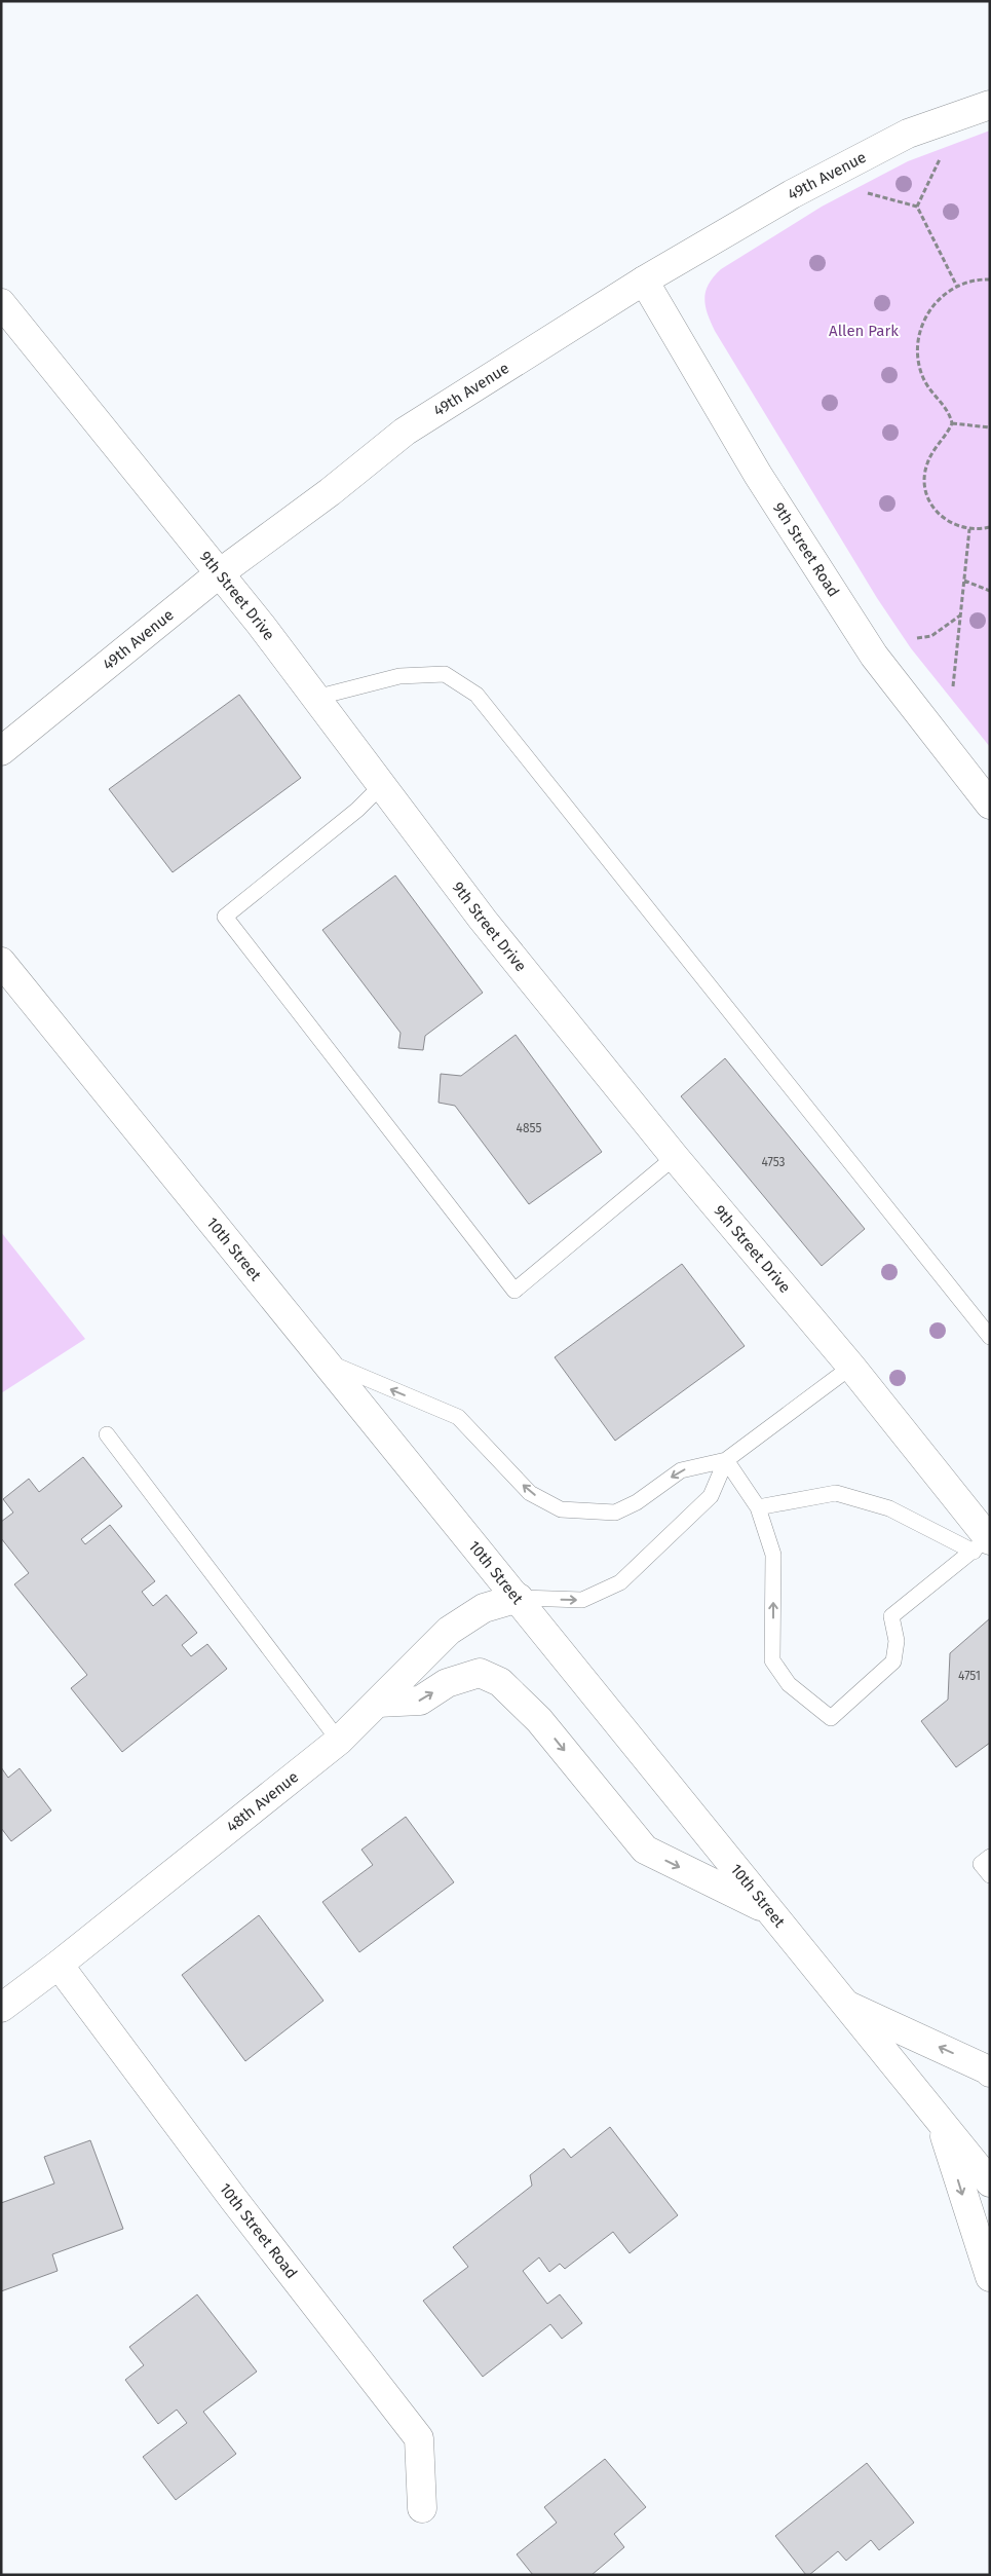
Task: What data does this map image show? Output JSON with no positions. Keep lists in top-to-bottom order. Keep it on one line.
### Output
{"streets":{"street":["49th Avenue","9th Street Road","9th Street Drive","10th Street","48th Avenue","10th Street Road"]},"crossings":[["49th Avenue","9th Street Road"],["49th Avenue","9th Street Drive"],["10th Street","48th Avenue"],["48th Avenue","10th Street Road"]],"parks":["Allen Park"],"house_numbers":["4855","4753","4751"]}
